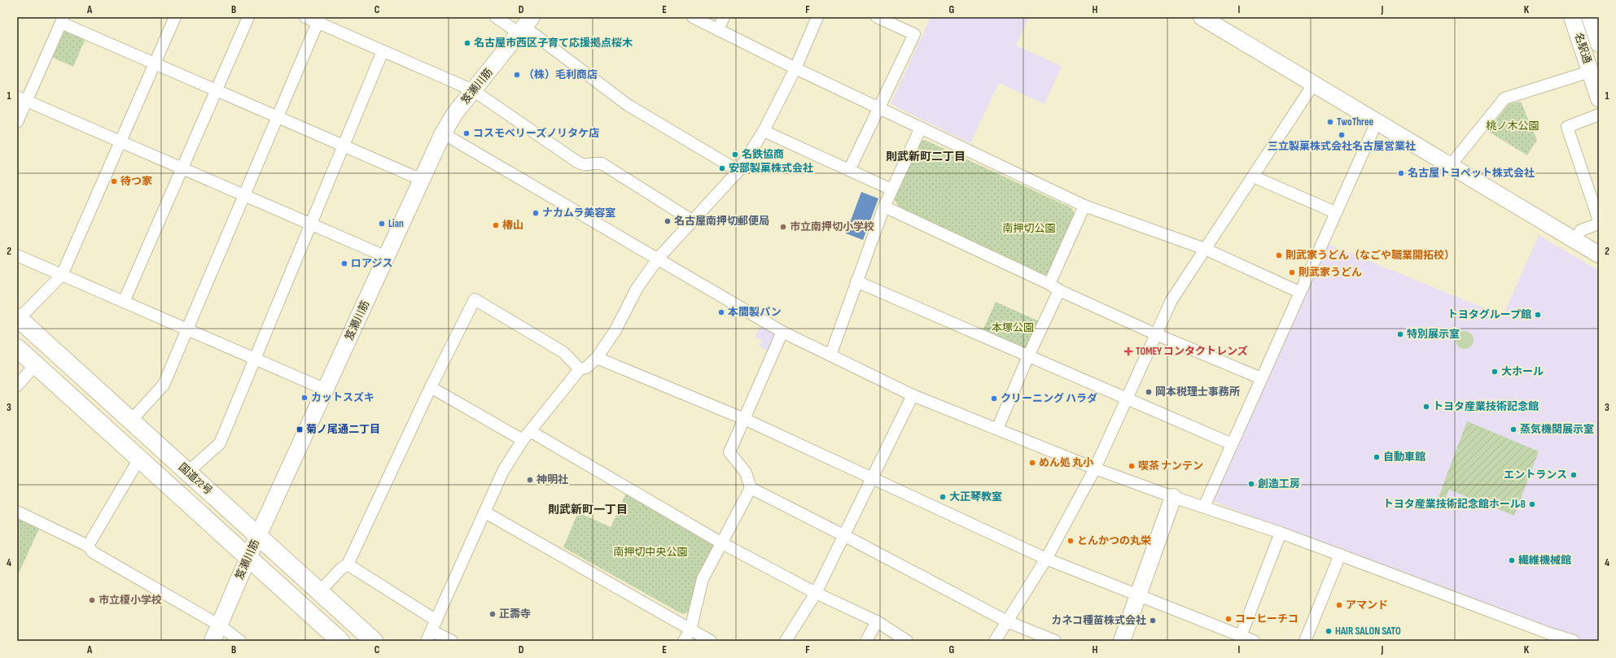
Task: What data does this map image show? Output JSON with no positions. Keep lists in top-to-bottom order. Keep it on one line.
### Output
{"streets":{"highway":["国道22号"],"street":["名駅通","笈瀬川筋"]},"crossings":[["笈瀬川筋","国道22号"]],"districts":["則武新町二丁目","則武新町一丁目"],"parks":["桃ノ木公園","南押切公園","本塚公園","南押切中央公園"],"places":{"other":["名古屋市西区子育て応援拠点桜木","（株）毛利商店","TwoThree","コスモベリーズノリタケ店","三立製菓株式会社名古屋営業社","名鉄協商","安部製菓株式会社","名古屋トヨペット株式会社","待つ家","ナカムラ美容室","名古屋南押切郵便局","Lian","椿山","市立南押切小学校","則武家うどん（なごや職業開拓校）","ロアジス","則武家うどん","本間製パン","トヨタグループ館","特別展示室","大ホール","岡本税理士事務所","カットスズキ","クリーニング ハラダ","トヨタ産業技術記念館","蒸気機関展示室","自動車館","めん処 丸小","喫茶 ナンテン","エントランス","神明社","創造工房","大正琴教室","トヨタ産業技術記念館ホールB","とんかつの丸栄","繊維機械館","市立榎小学校","アマンド","正壽寺","コーヒーチコ","カネコ種苗株式会社","HAIR SALON SATO"],"health":["TOMEY コンタクトレンズ"],"transit":["菊ノ尾通二丁目"]},"grid":{"columns":["A","B","C","D","E","F","G","H","I","J","K"],"rows":["1","2","3","4"]}}
